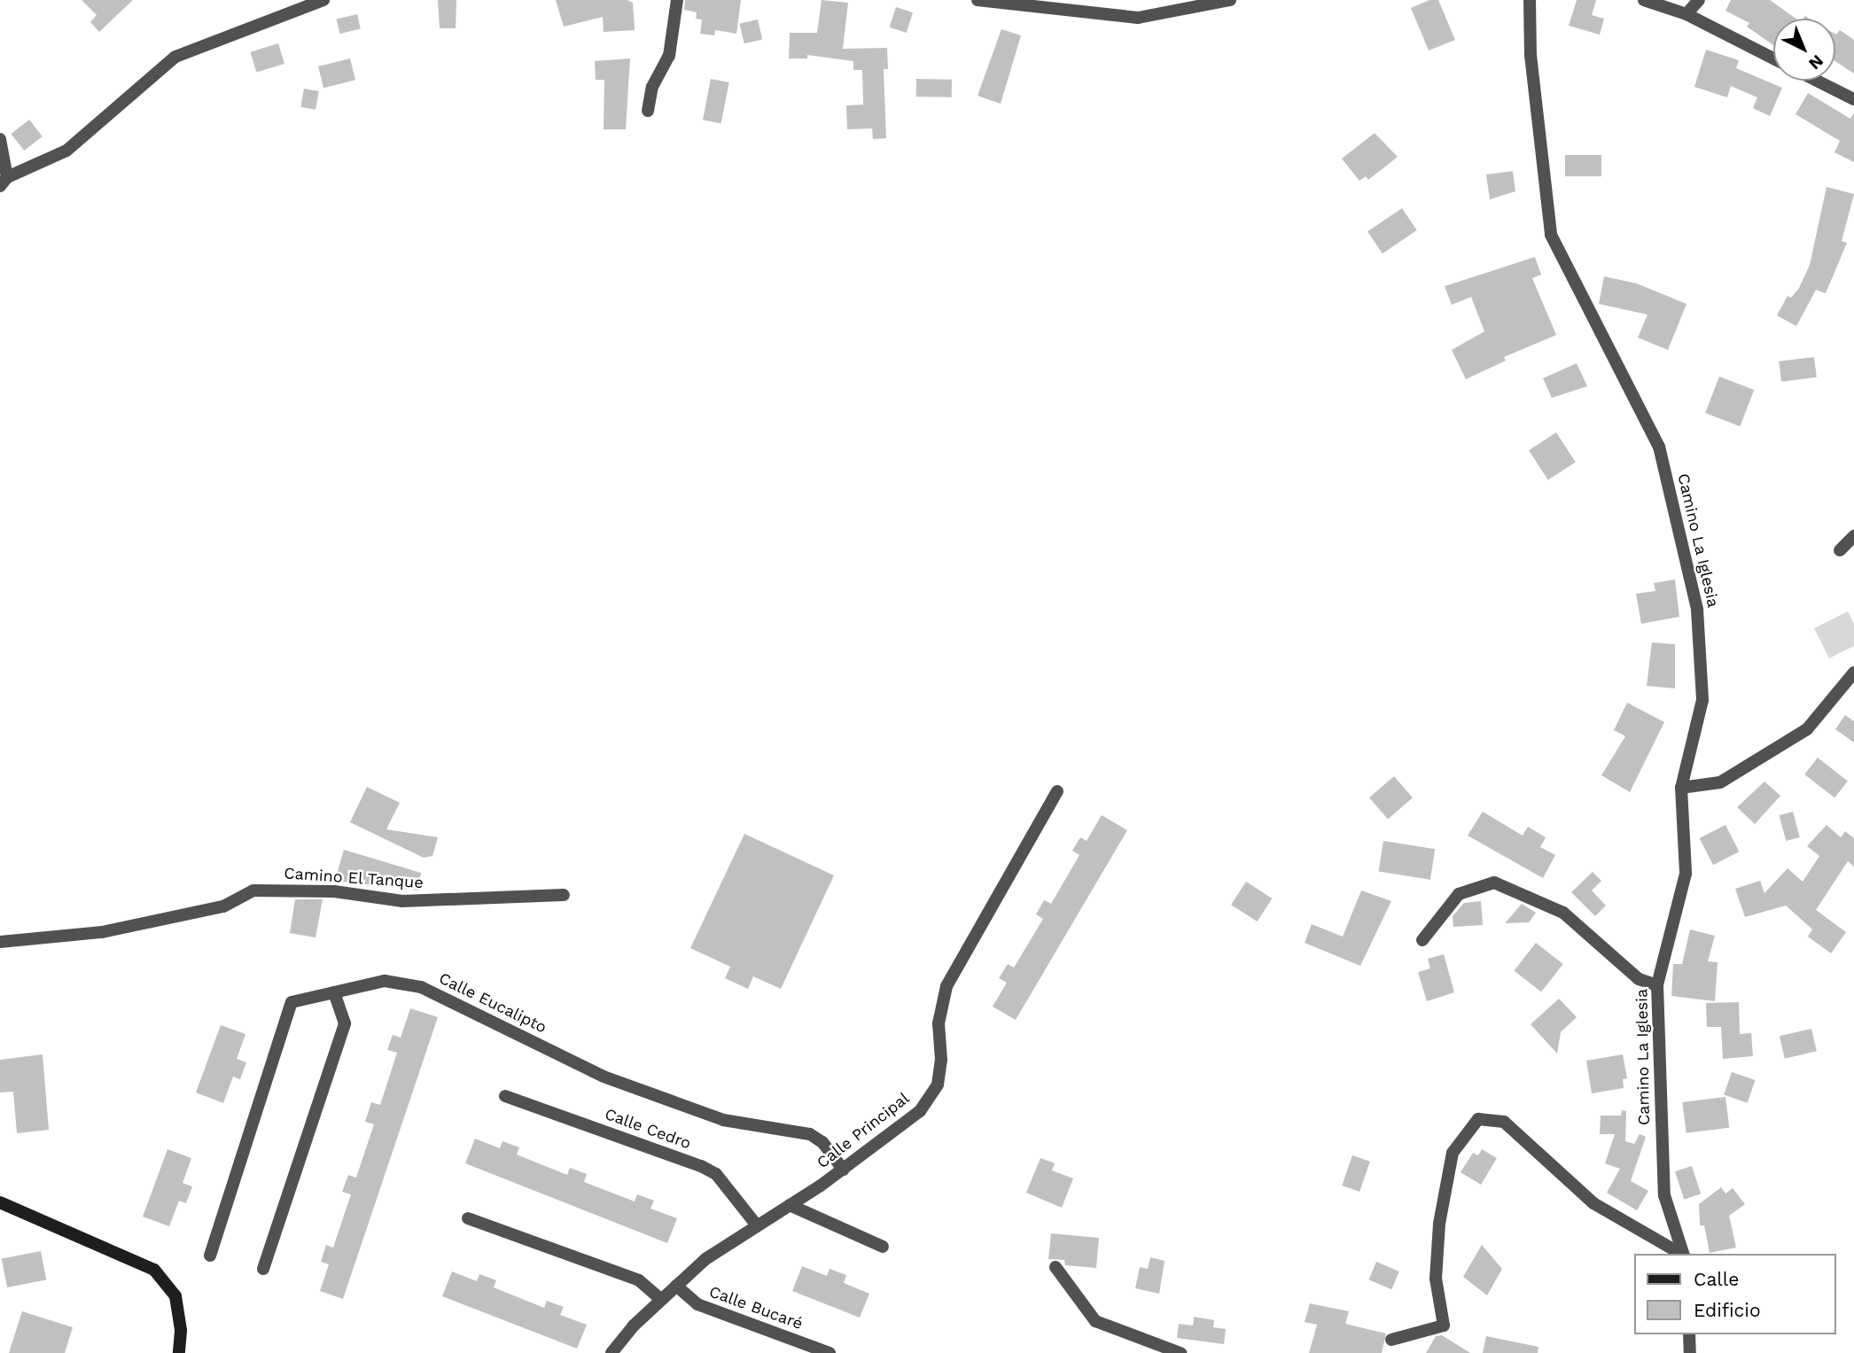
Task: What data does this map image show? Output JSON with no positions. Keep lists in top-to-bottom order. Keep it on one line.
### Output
{"streets":{"street":["Camino La Iglesia","Camino El Tanque","Calle Eucalipto","Calle Cedro","Calle Principal","Calle Bucaré"]},"crossings":[["Calle Eucalipto","Calle Principal"],["Calle Cedro","Calle Principal"],["Calle Principal","Calle Bucaré"]],"legend":["Calle","Edificio"],"north":"bottom right"}
